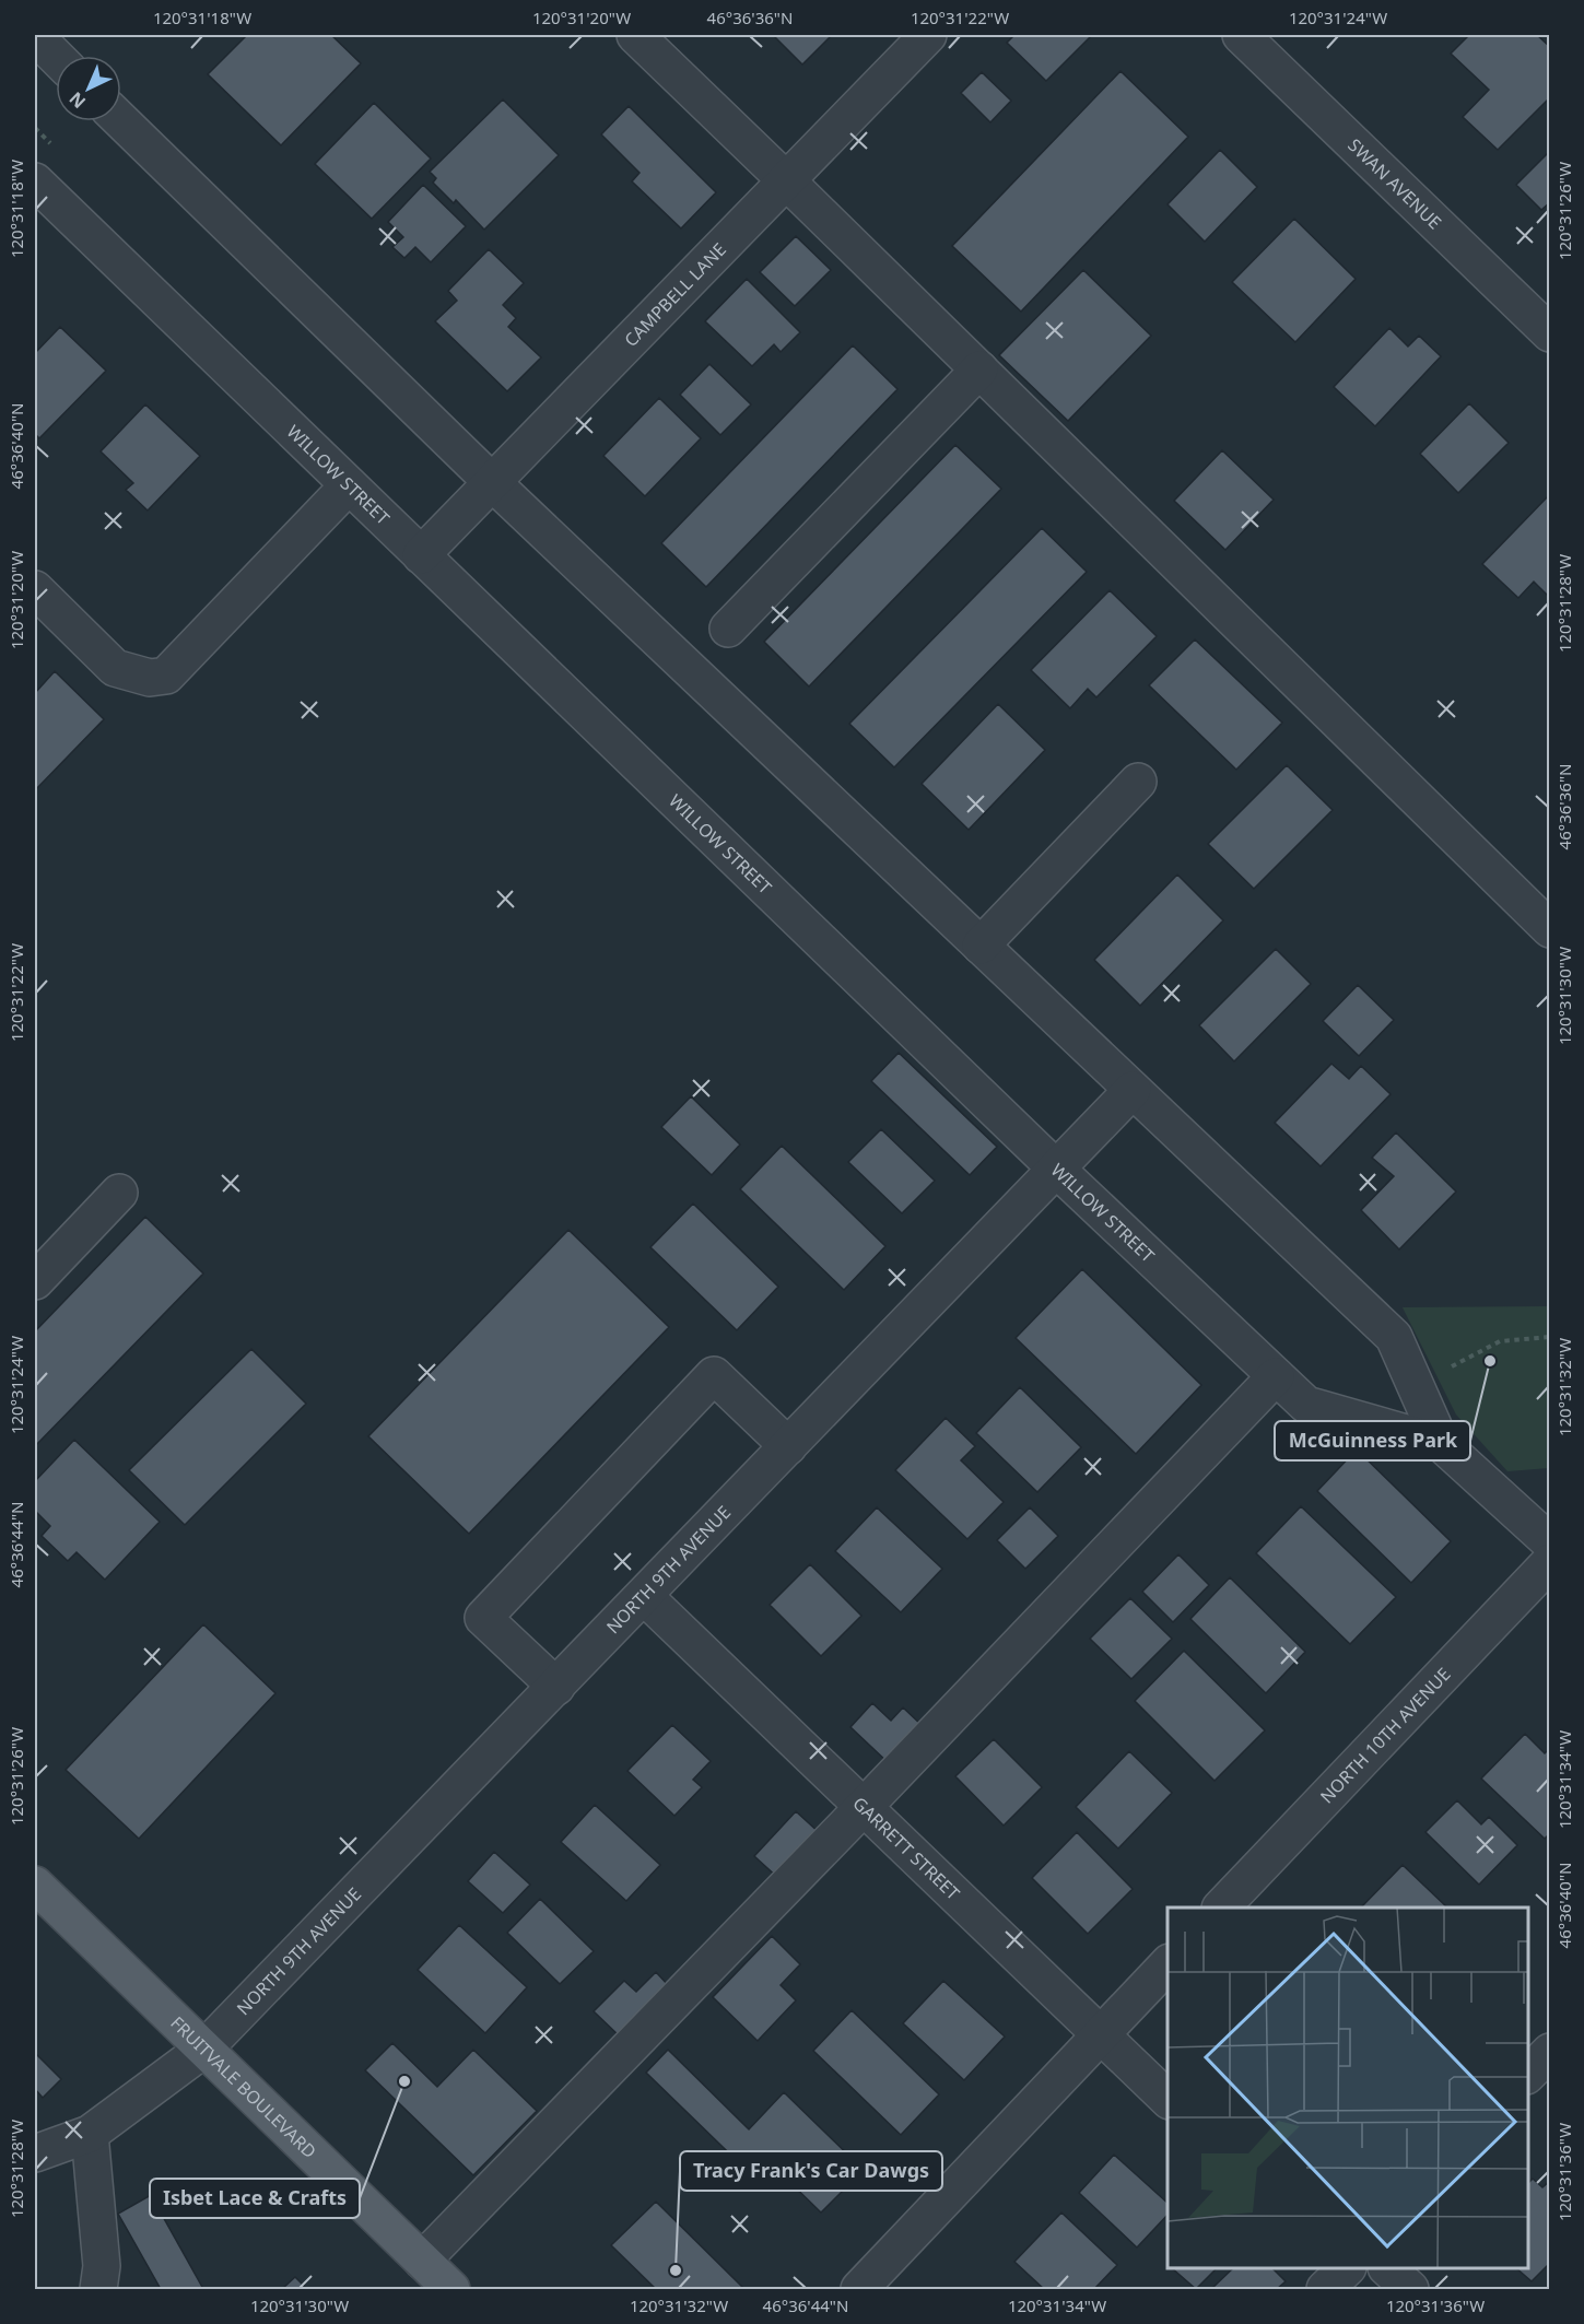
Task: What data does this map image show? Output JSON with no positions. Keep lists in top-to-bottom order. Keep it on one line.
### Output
{"streets":{"main road":["FRUITVALE BOULEVARD"],"street":["SWAN AVENUE","CAMPBELL LANE","WILLOW STREET","NORTH 9TH AVENUE","NORTH 10TH AVENUE","GARRETT STREET"]},"crossings":[["CAMPBELL LANE","WILLOW STREET"],["WILLOW STREET","NORTH 9TH AVENUE"],["NORTH 9TH AVENUE","GARRETT STREET"],["NORTH 9TH AVENUE","FRUITVALE BOULEVARD"]],"places":["McGuinness Park","Isbet Lace & Crafts","Tracy Frank's Car Dawgs"],"north":"bottom left","coordinates":["120°31'18\"W","120°31'20\"W","46°36'36\"N","120°31'22\"W","120°31'24\"W","120°31'26\"W","46°36'40\"N","120°31'28\"W","120°31'30\"W","120°31'32\"W","46°36'44\"N","120°31'34\"W","120°31'36\"W"]}
